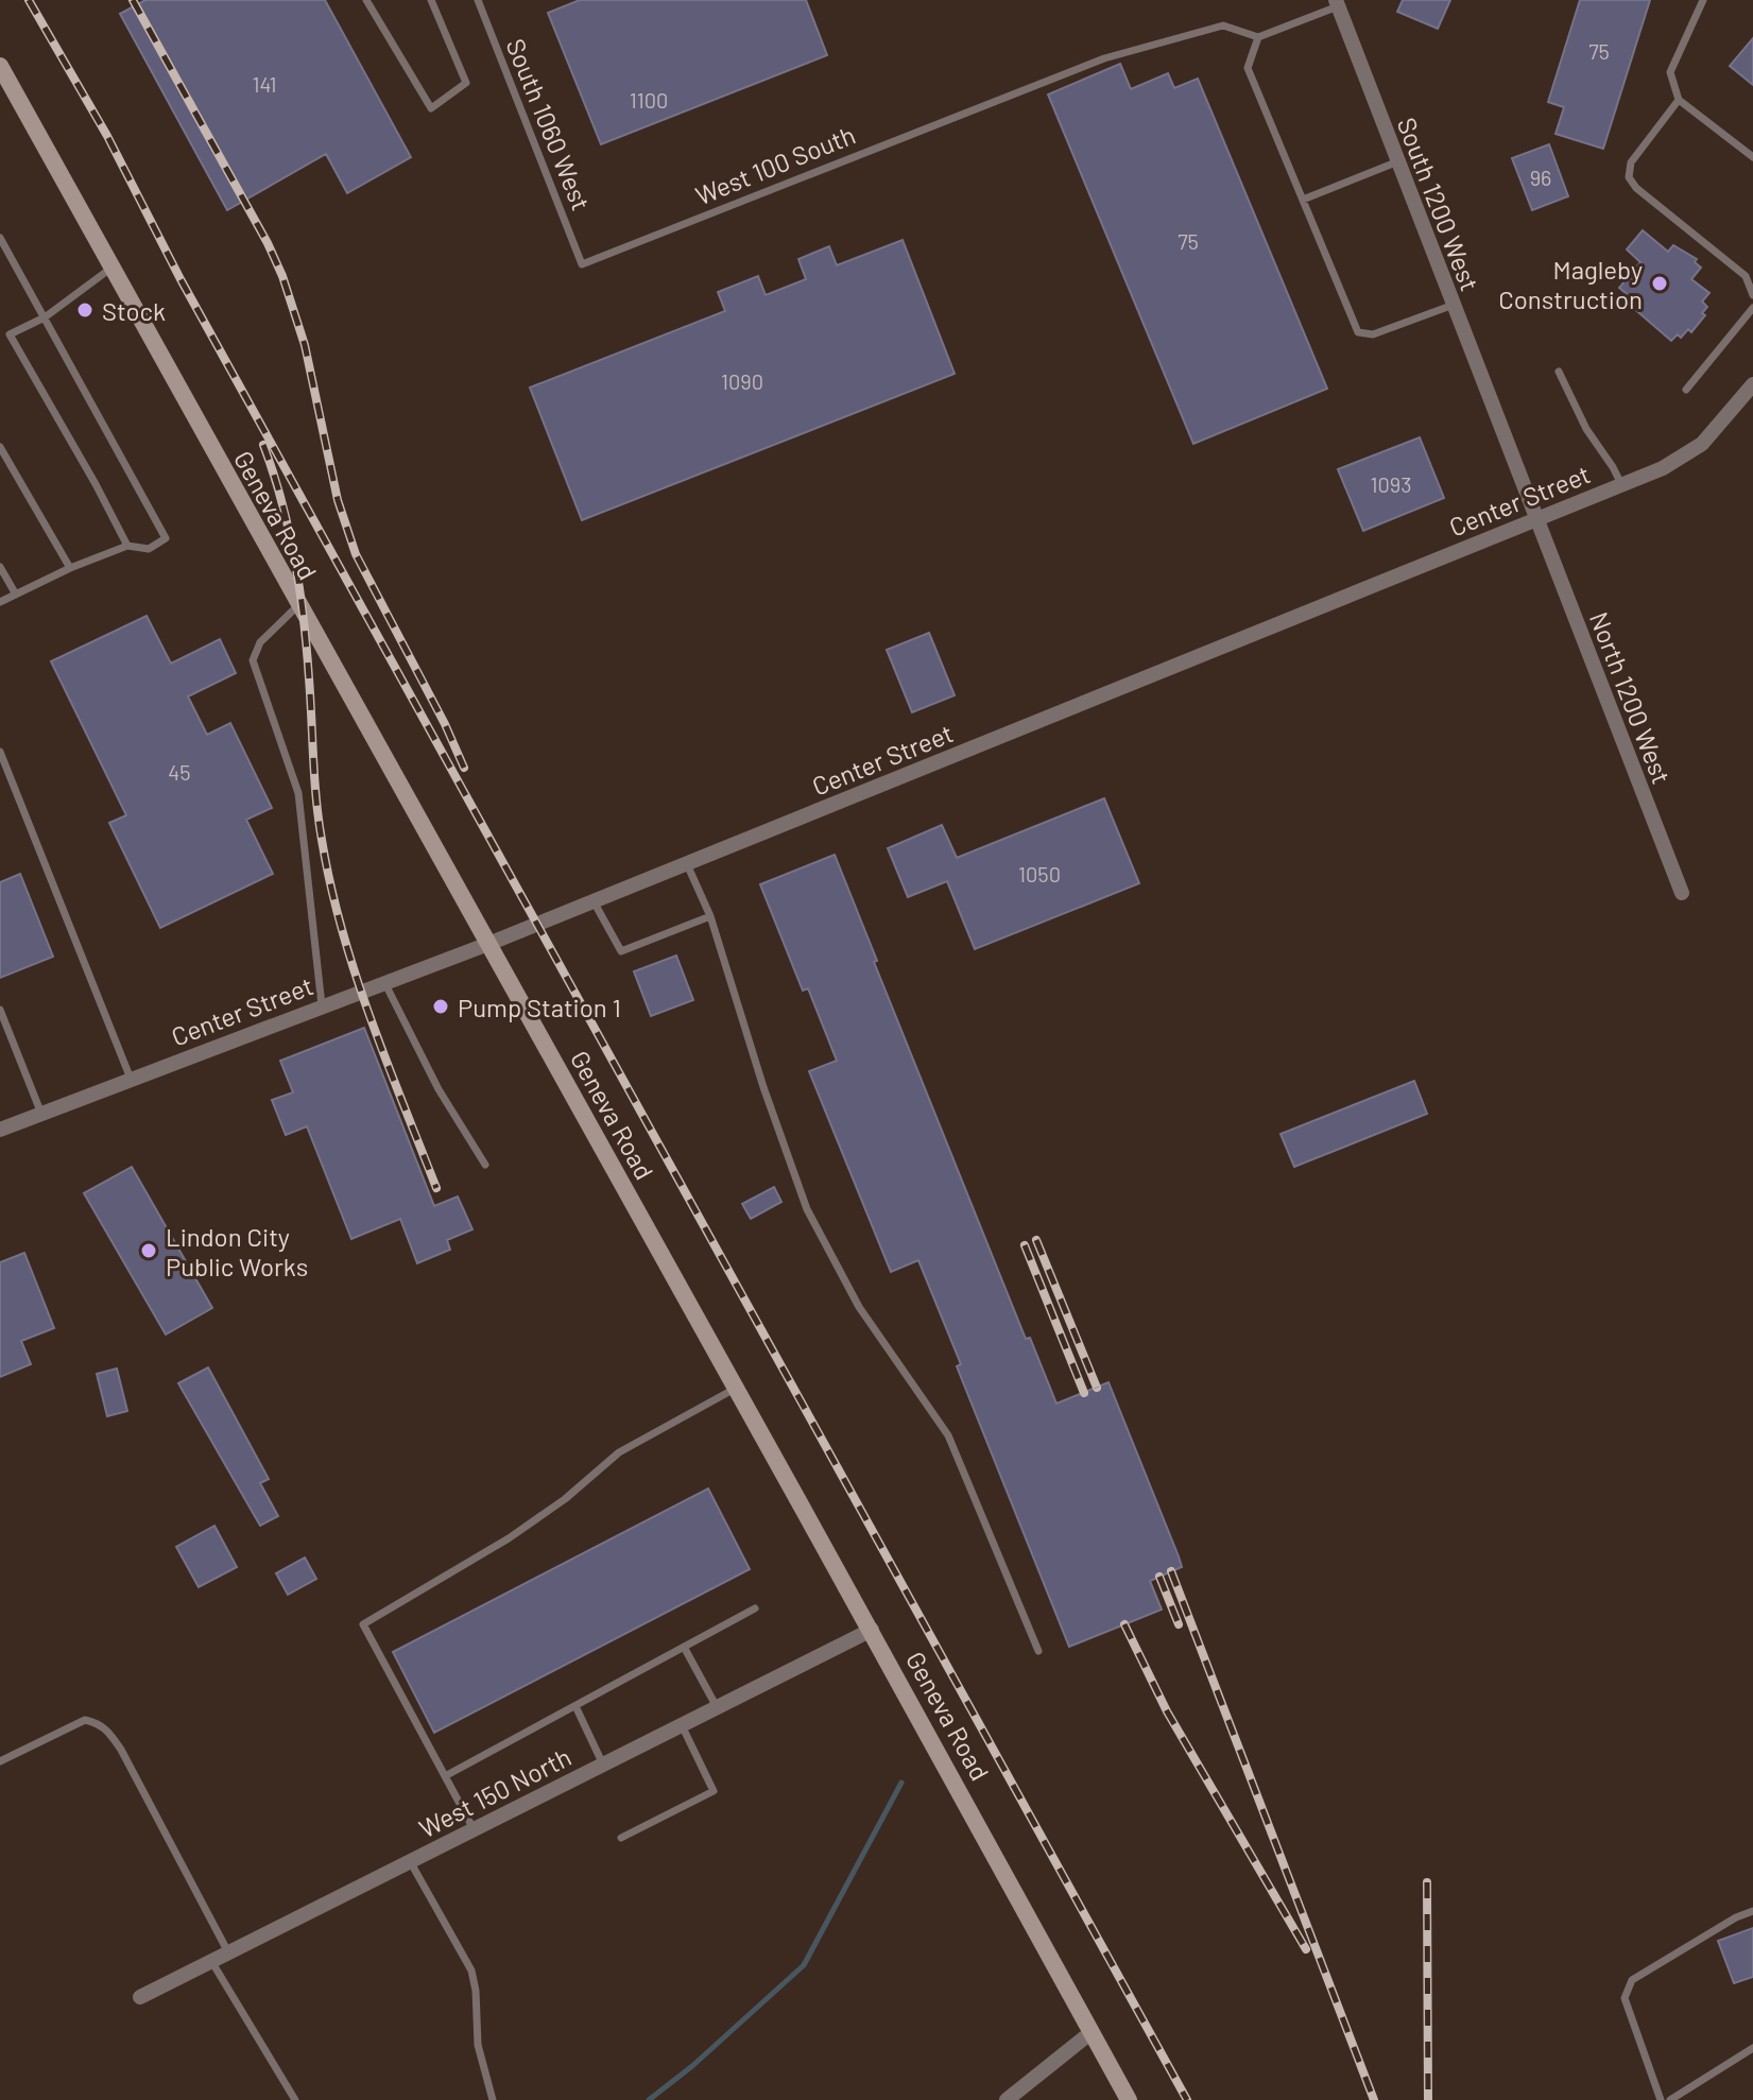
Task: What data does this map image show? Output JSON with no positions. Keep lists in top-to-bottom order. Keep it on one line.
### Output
{"streets":{"main road":["Geneva Road"],"street":["South 1200 West","Center Street","North 1200 West","West 150 North"],"lane":["South 1060 West","West 100 South"]},"crossings":[["South 1060 West","West 100 South"],["South 1200 West","Center Street"],["South 1200 West","North 1200 West"],["Center Street","Geneva Road"],["Center Street","North 1200 West"],["Geneva Road","West 150 North"]],"places":["Magleby Construction","Stock","Pump Station 1","Lindon City Public Works"],"house_numbers":["75","141","1100","96","75","1090","1093","45","1050"]}
